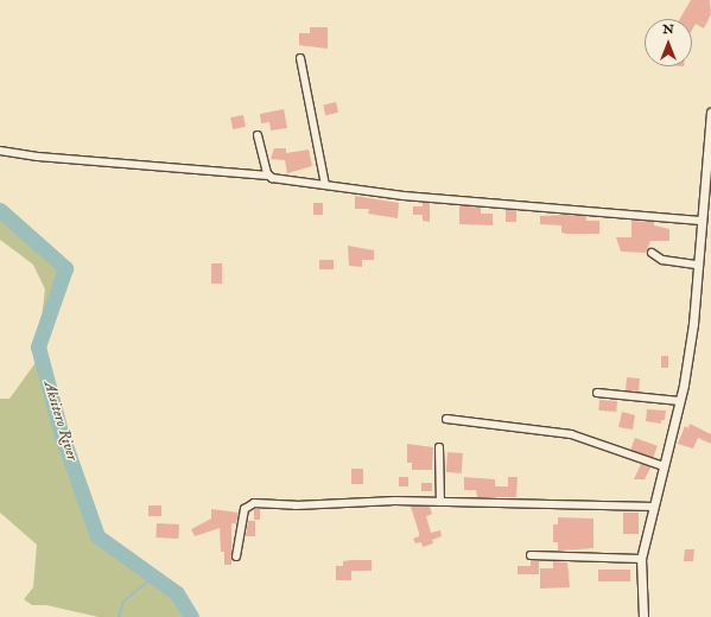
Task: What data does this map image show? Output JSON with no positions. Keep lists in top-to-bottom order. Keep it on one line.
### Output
{"water":["Aksitero River"],"north":"top"}
